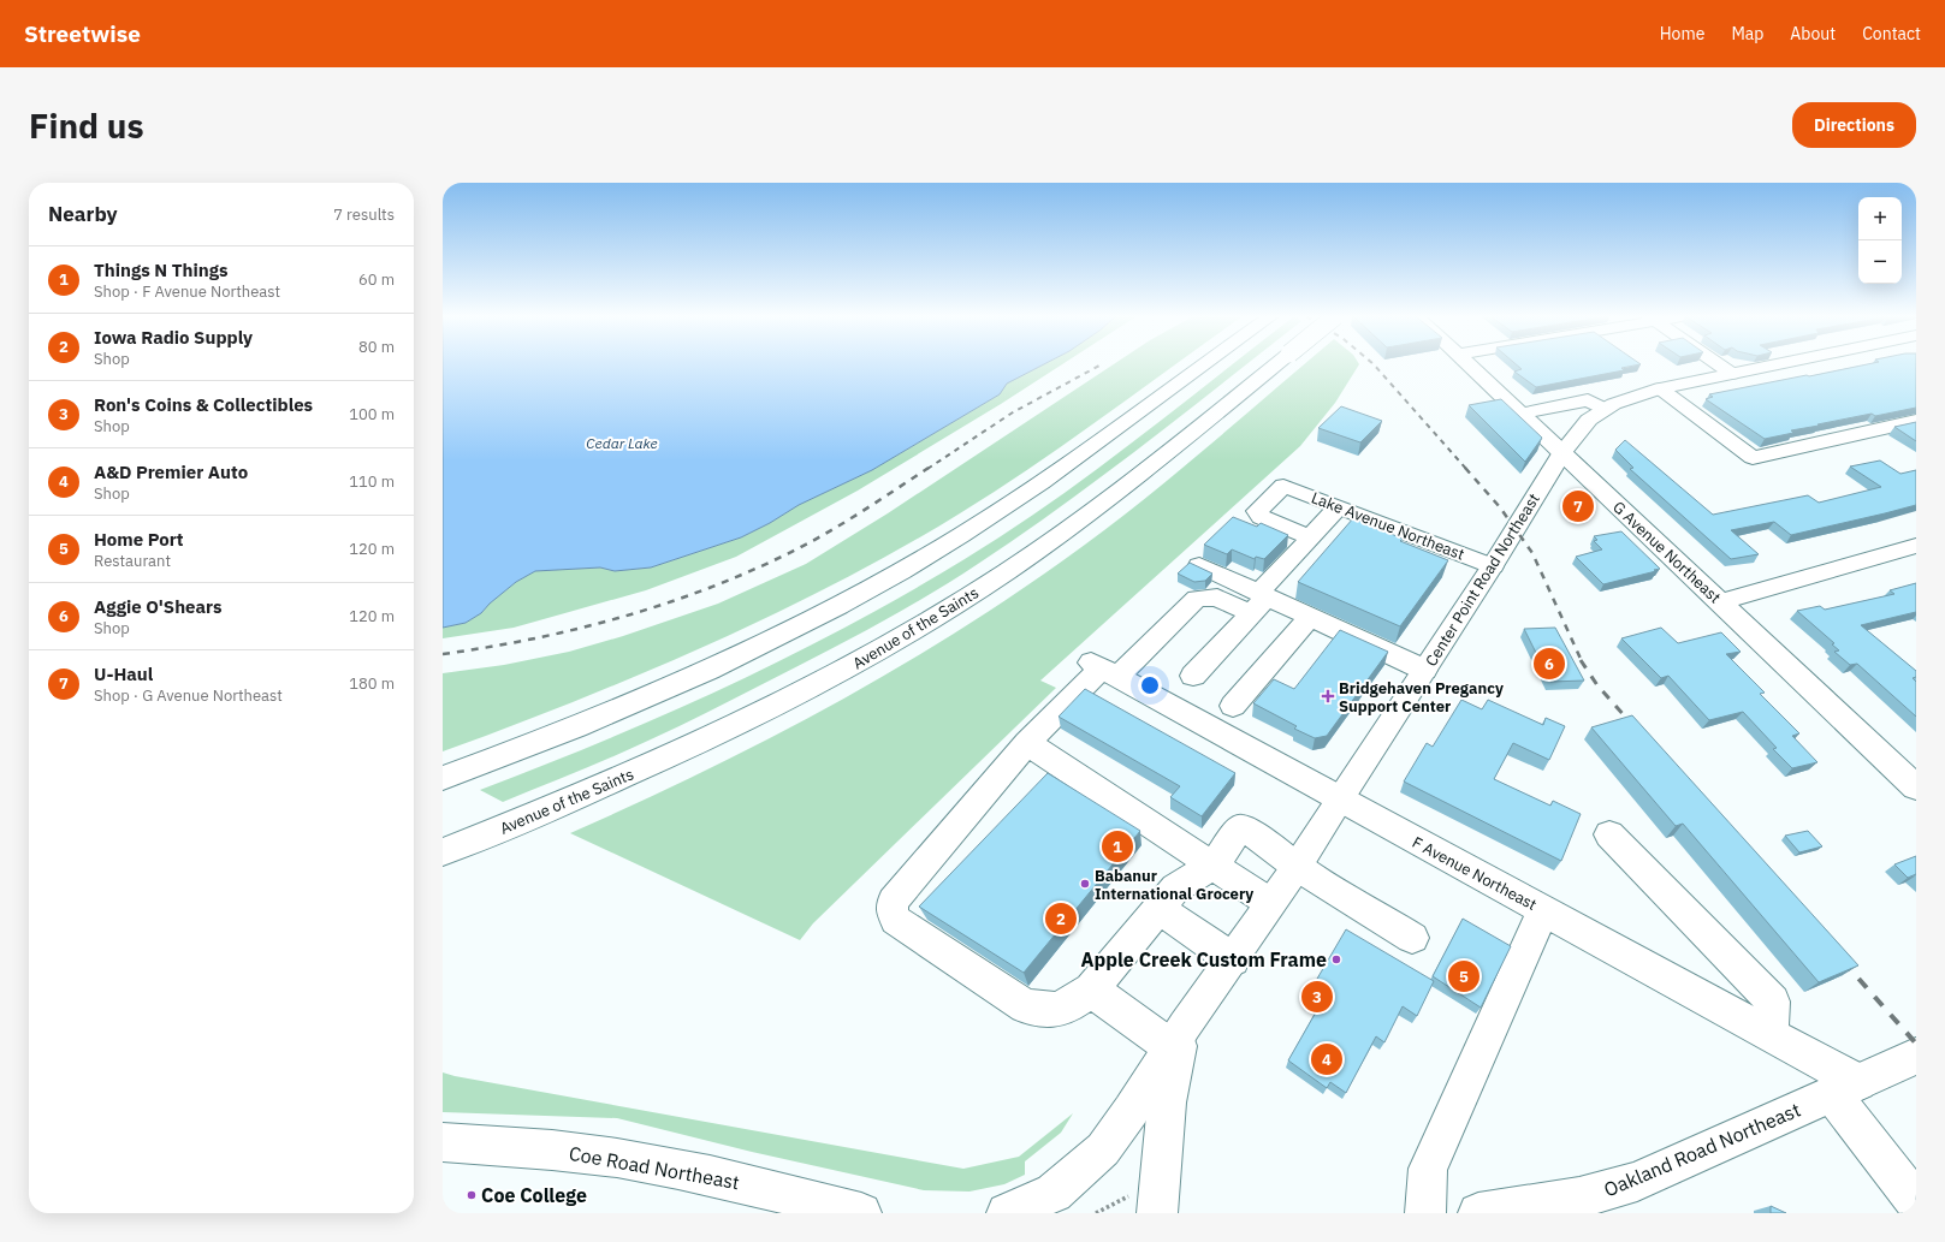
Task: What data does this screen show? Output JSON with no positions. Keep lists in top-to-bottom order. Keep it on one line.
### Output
{"streets":{"main road":["Lake Avenue Northeast","G Avenue Northeast","Center Point Road Northeast","Avenue of the Saints","F Avenue Northeast","Oakland Road Northeast","Coe Road Northeast"]},"crossings":[["Lake Avenue Northeast","Center Point Road Northeast"],["G Avenue Northeast","Center Point Road Northeast"],["Center Point Road Northeast","F Avenue Northeast"],["F Avenue Northeast","Oakland Road Northeast"]],"water":["Cedar Lake"],"places":{"health":["Bridgehaven Pregancy Support Center"],"other":["Babanur International Grocery","Apple Creek Custom Frame","Coe College"]},"page":{"header":"Streetwise","nav":["Home","Map","About","Contact"],"buttons":"Directions","title":"Find us","heading":["Nearby","7 results"],"map_buttons":["+","−"],"list":[{"mark":"1","name":"Things N Things","note":"Shop · F Avenue Northeast","value":"60 m"},{"mark":"2","name":"Iowa Radio Supply","note":"Shop","value":"80 m"},{"mark":"3","name":"Ron's Coins & Collectibles","note":"Shop","value":"100 m"},{"mark":"4","name":"A&D Premier Auto","note":"Shop","value":"110 m"},{"mark":"5","name":"Home Port","note":"Restaurant","value":"120 m"},{"mark":"6","name":"Aggie O'Shears","note":"Shop","value":"120 m"},{"mark":"7","name":"U-Haul","note":"Shop · G Avenue Northeast","value":"180 m"}],"pins":["7","6","1","2","5","3","4"]}}
